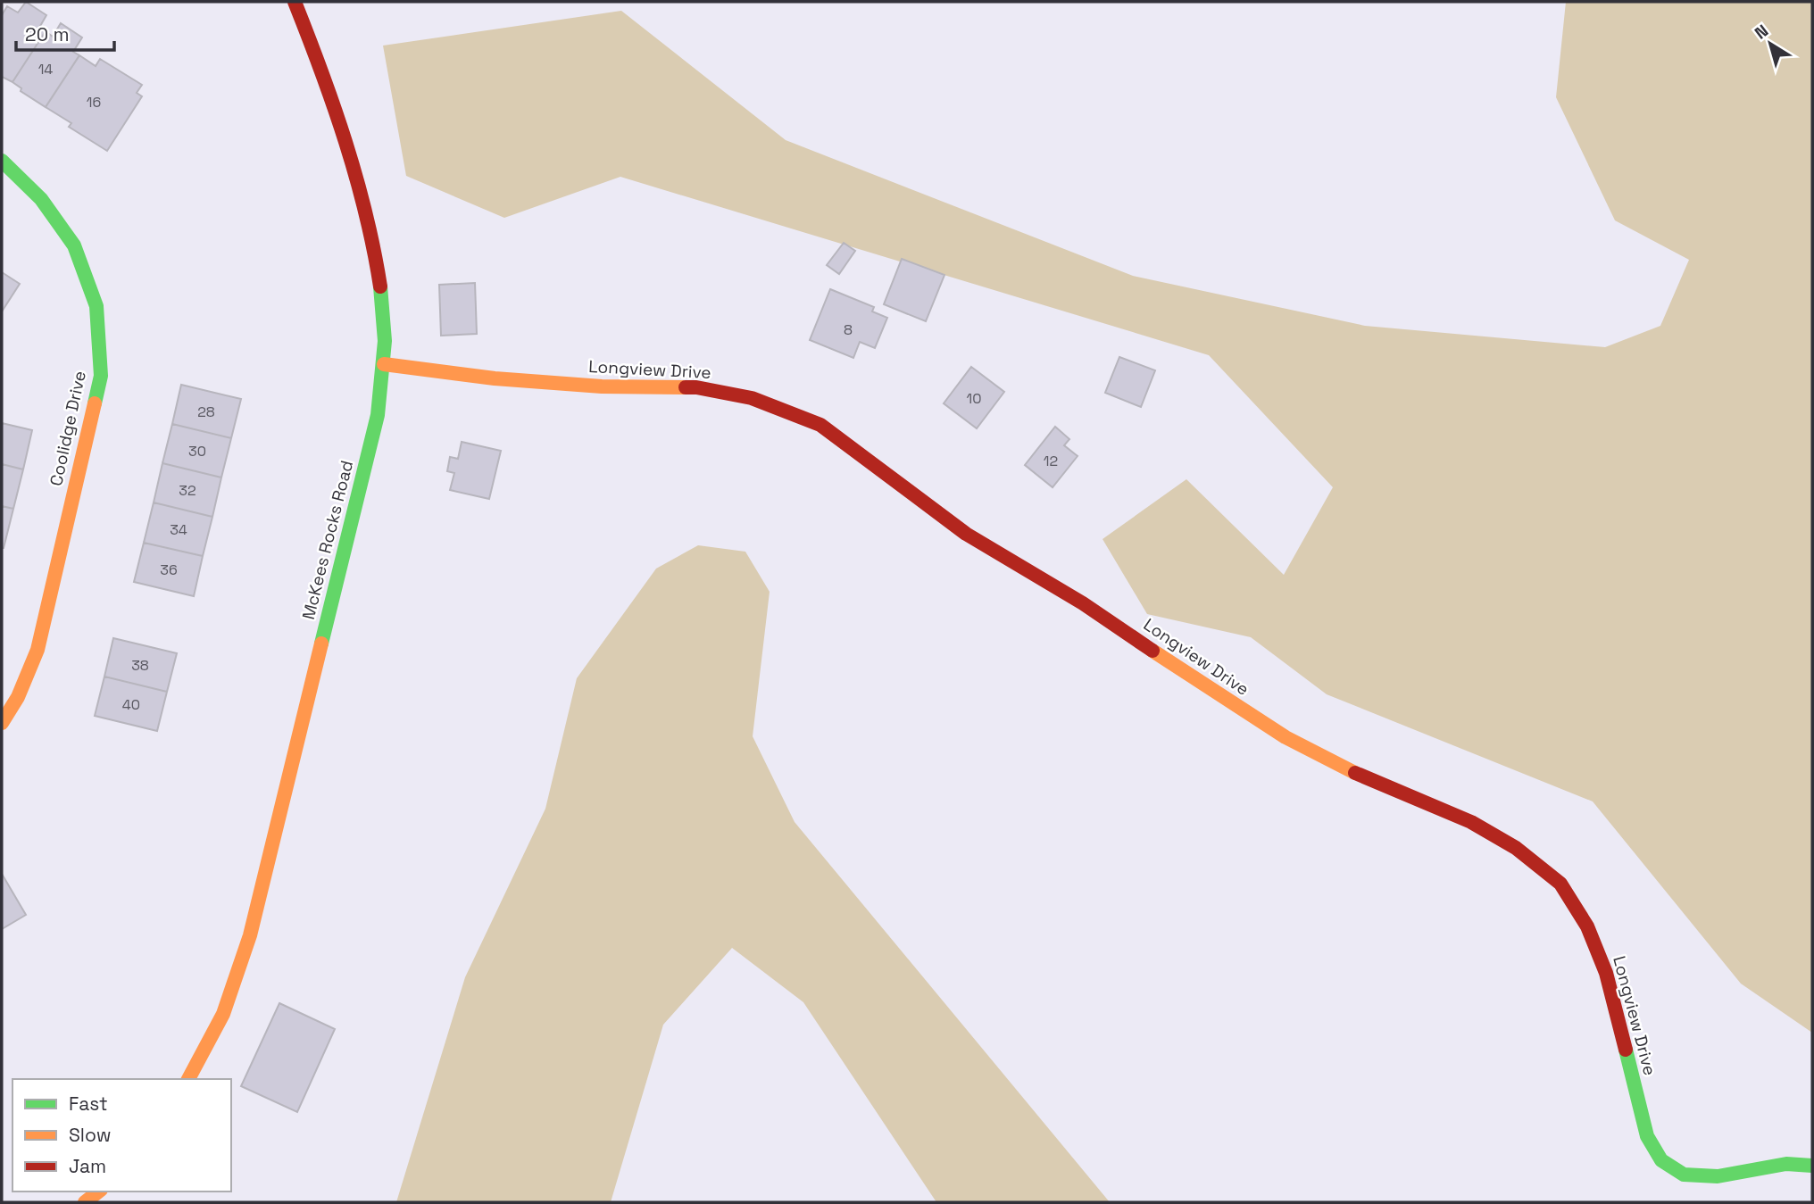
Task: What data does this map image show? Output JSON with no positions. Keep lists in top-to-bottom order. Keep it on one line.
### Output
{"streets":{"street":["Longview Drive","Coolidge Drive","McKees Rocks Road"]},"crossings":[["Longview Drive","McKees Rocks Road"]],"house_numbers":["14","16","8","10","28","30","12","32","34","36","38","40"],"legend":["Fast","Slow","Jam"],"scale_bar":"20 m","north":"top left"}
